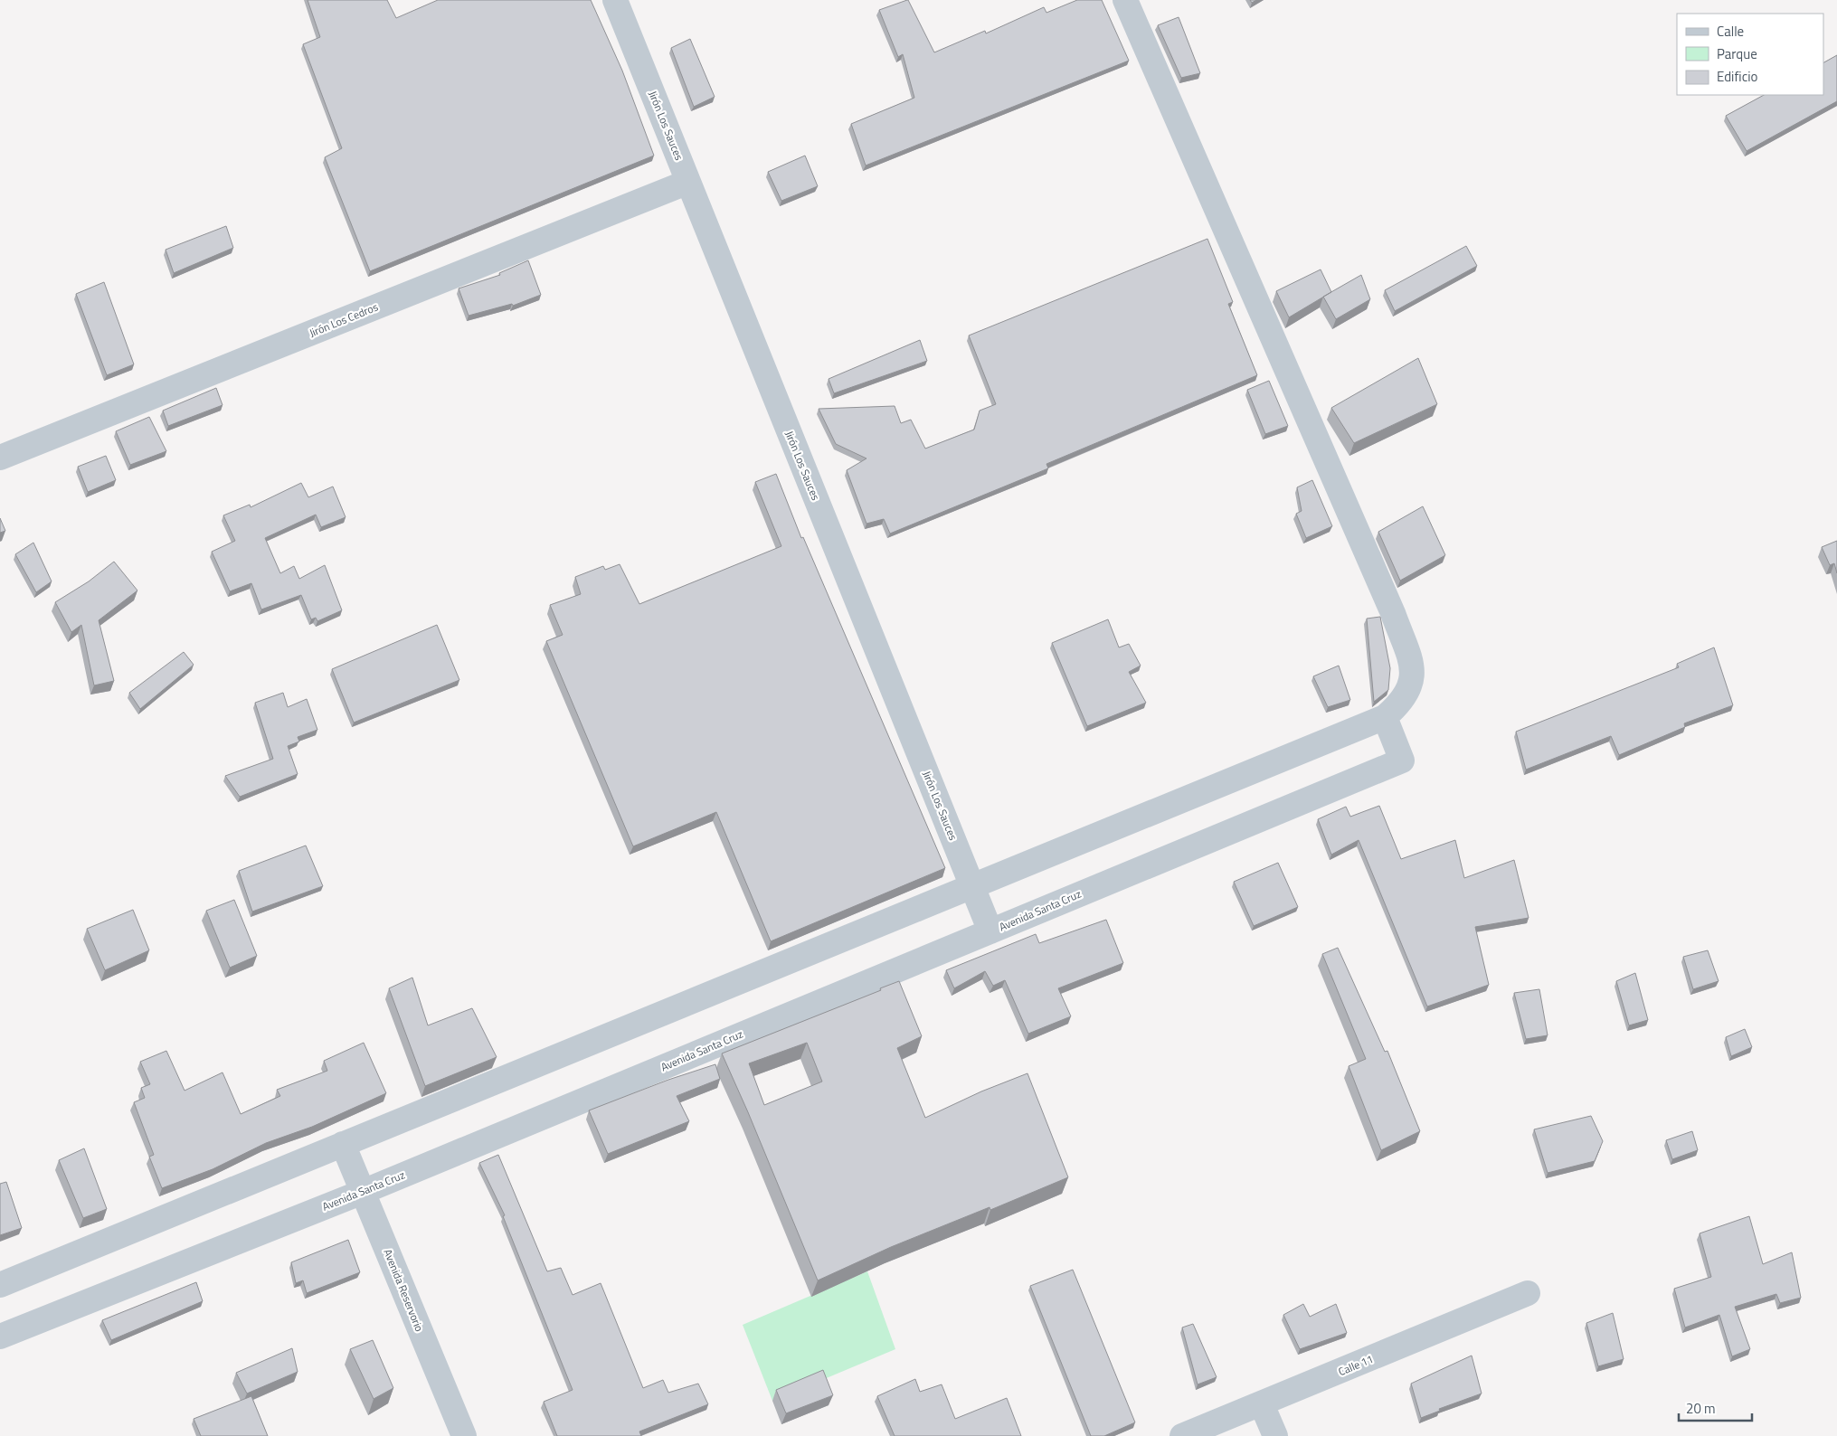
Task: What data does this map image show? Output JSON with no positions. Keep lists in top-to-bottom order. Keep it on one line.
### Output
{"streets":{"street":["Jirón Los Sauces","Jirón Los Cedros","Avenida Santa Cruz","Avenida Reservorio","Calle 11"]},"crossings":[["Jirón Los Sauces","Jirón Los Cedros"],["Jirón Los Sauces","Avenida Santa Cruz"],["Avenida Santa Cruz","Avenida Reservorio"]],"legend":["Calle","Parque","Edificio"],"scale_bar":"20 m"}
